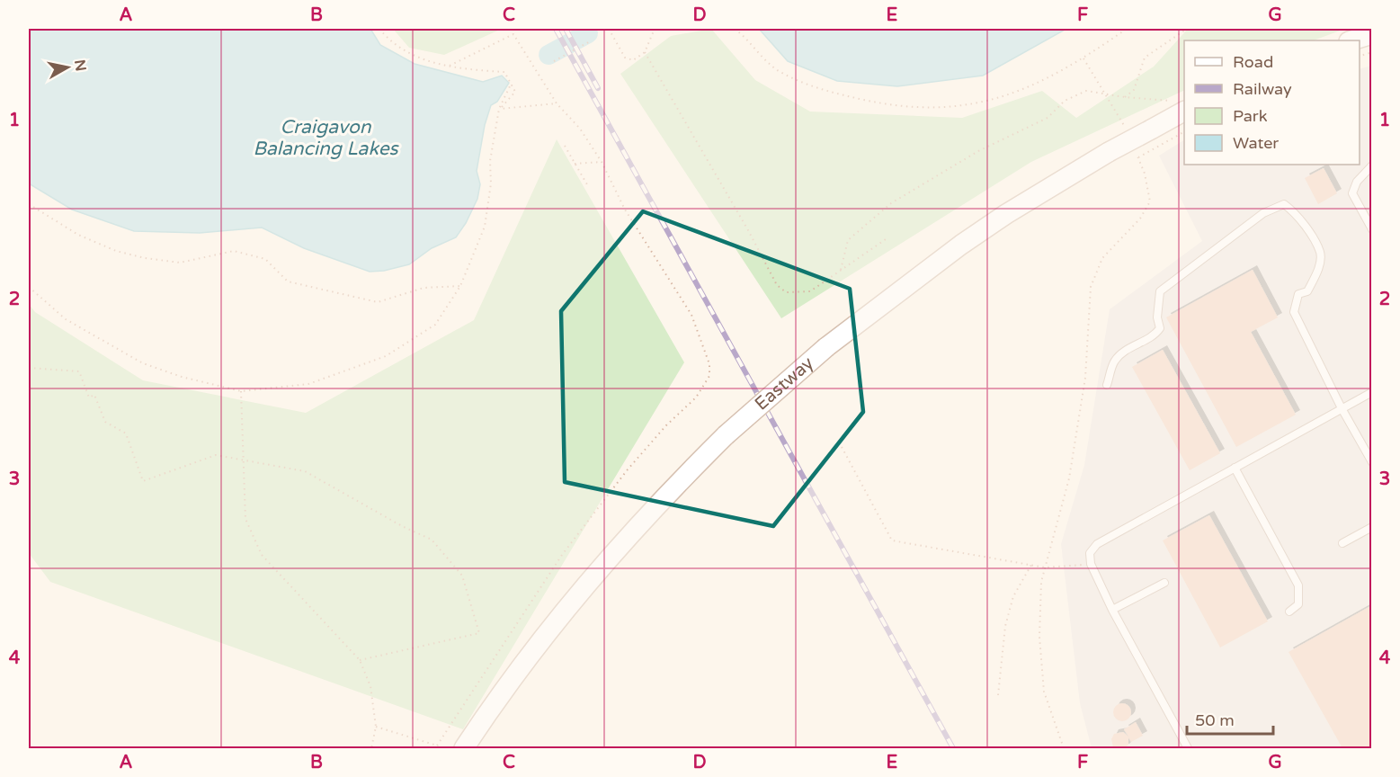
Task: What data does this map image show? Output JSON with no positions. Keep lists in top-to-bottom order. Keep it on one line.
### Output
{"streets":{"street":["Eastway"]},"water":["Craigavon Balancing Lakes"],"legend":["Road","Railway","Park","Water"],"scale_bar":"50 m","north":"right","grid":{"columns":["A","B","C","D","E","F","G"],"rows":["1","2","3","4"]}}
